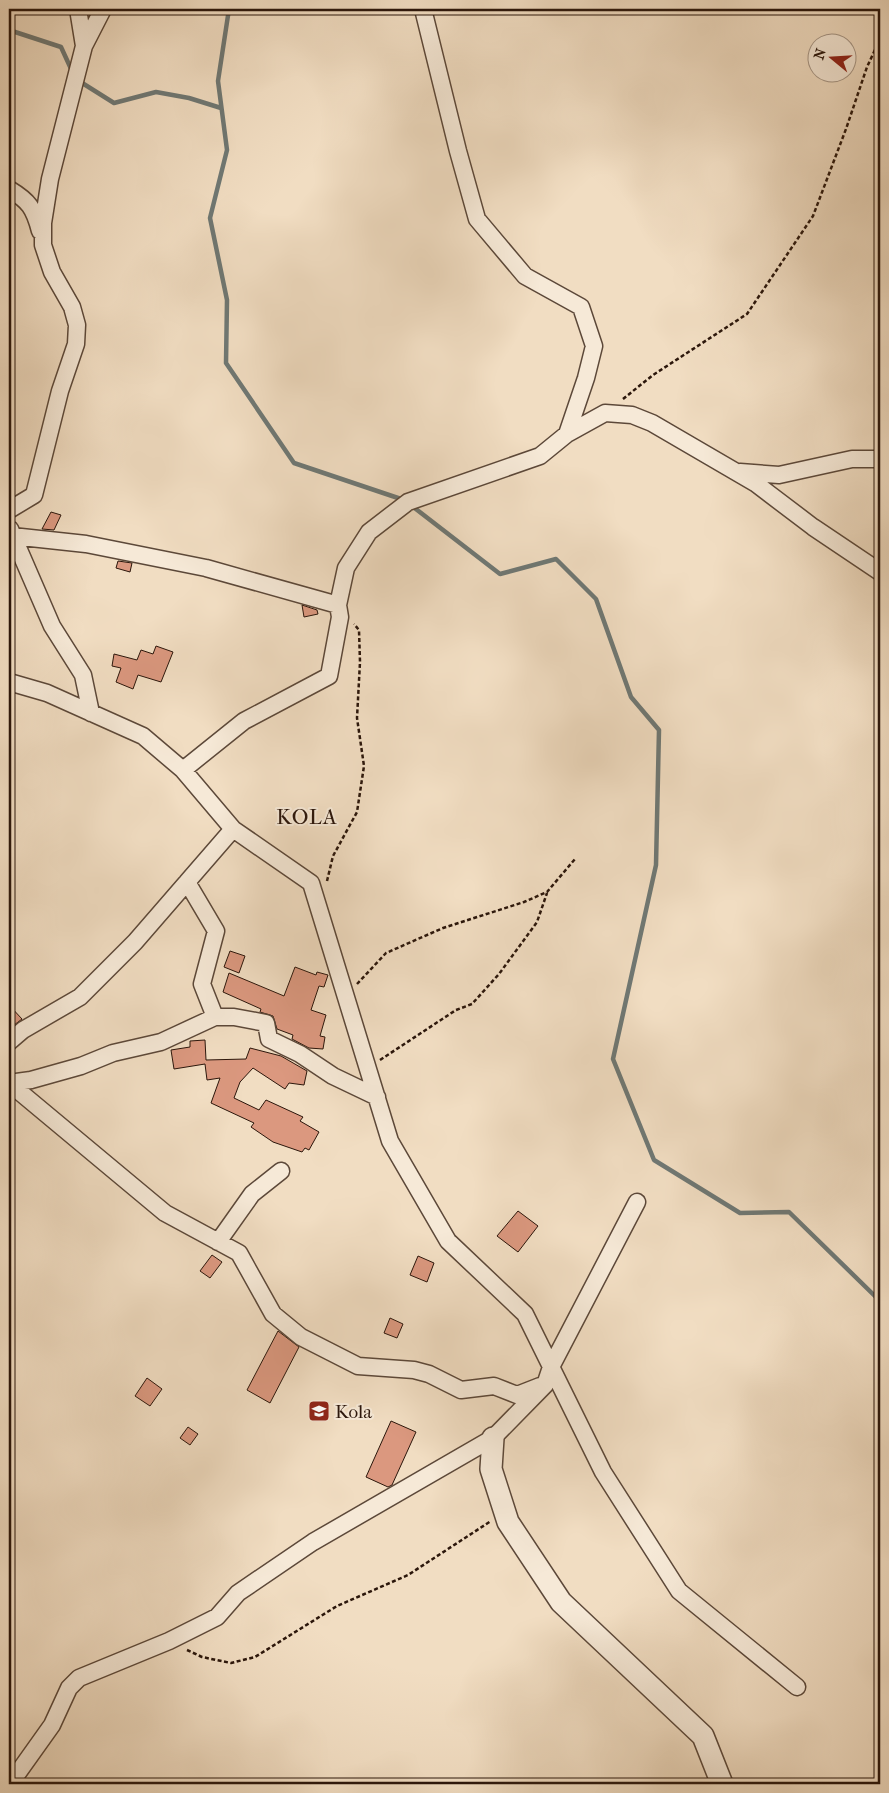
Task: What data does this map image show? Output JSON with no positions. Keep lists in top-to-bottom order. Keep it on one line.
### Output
{"districts":["KOLA"],"places":{"school or university":["Kola"]},"north":"left"}
